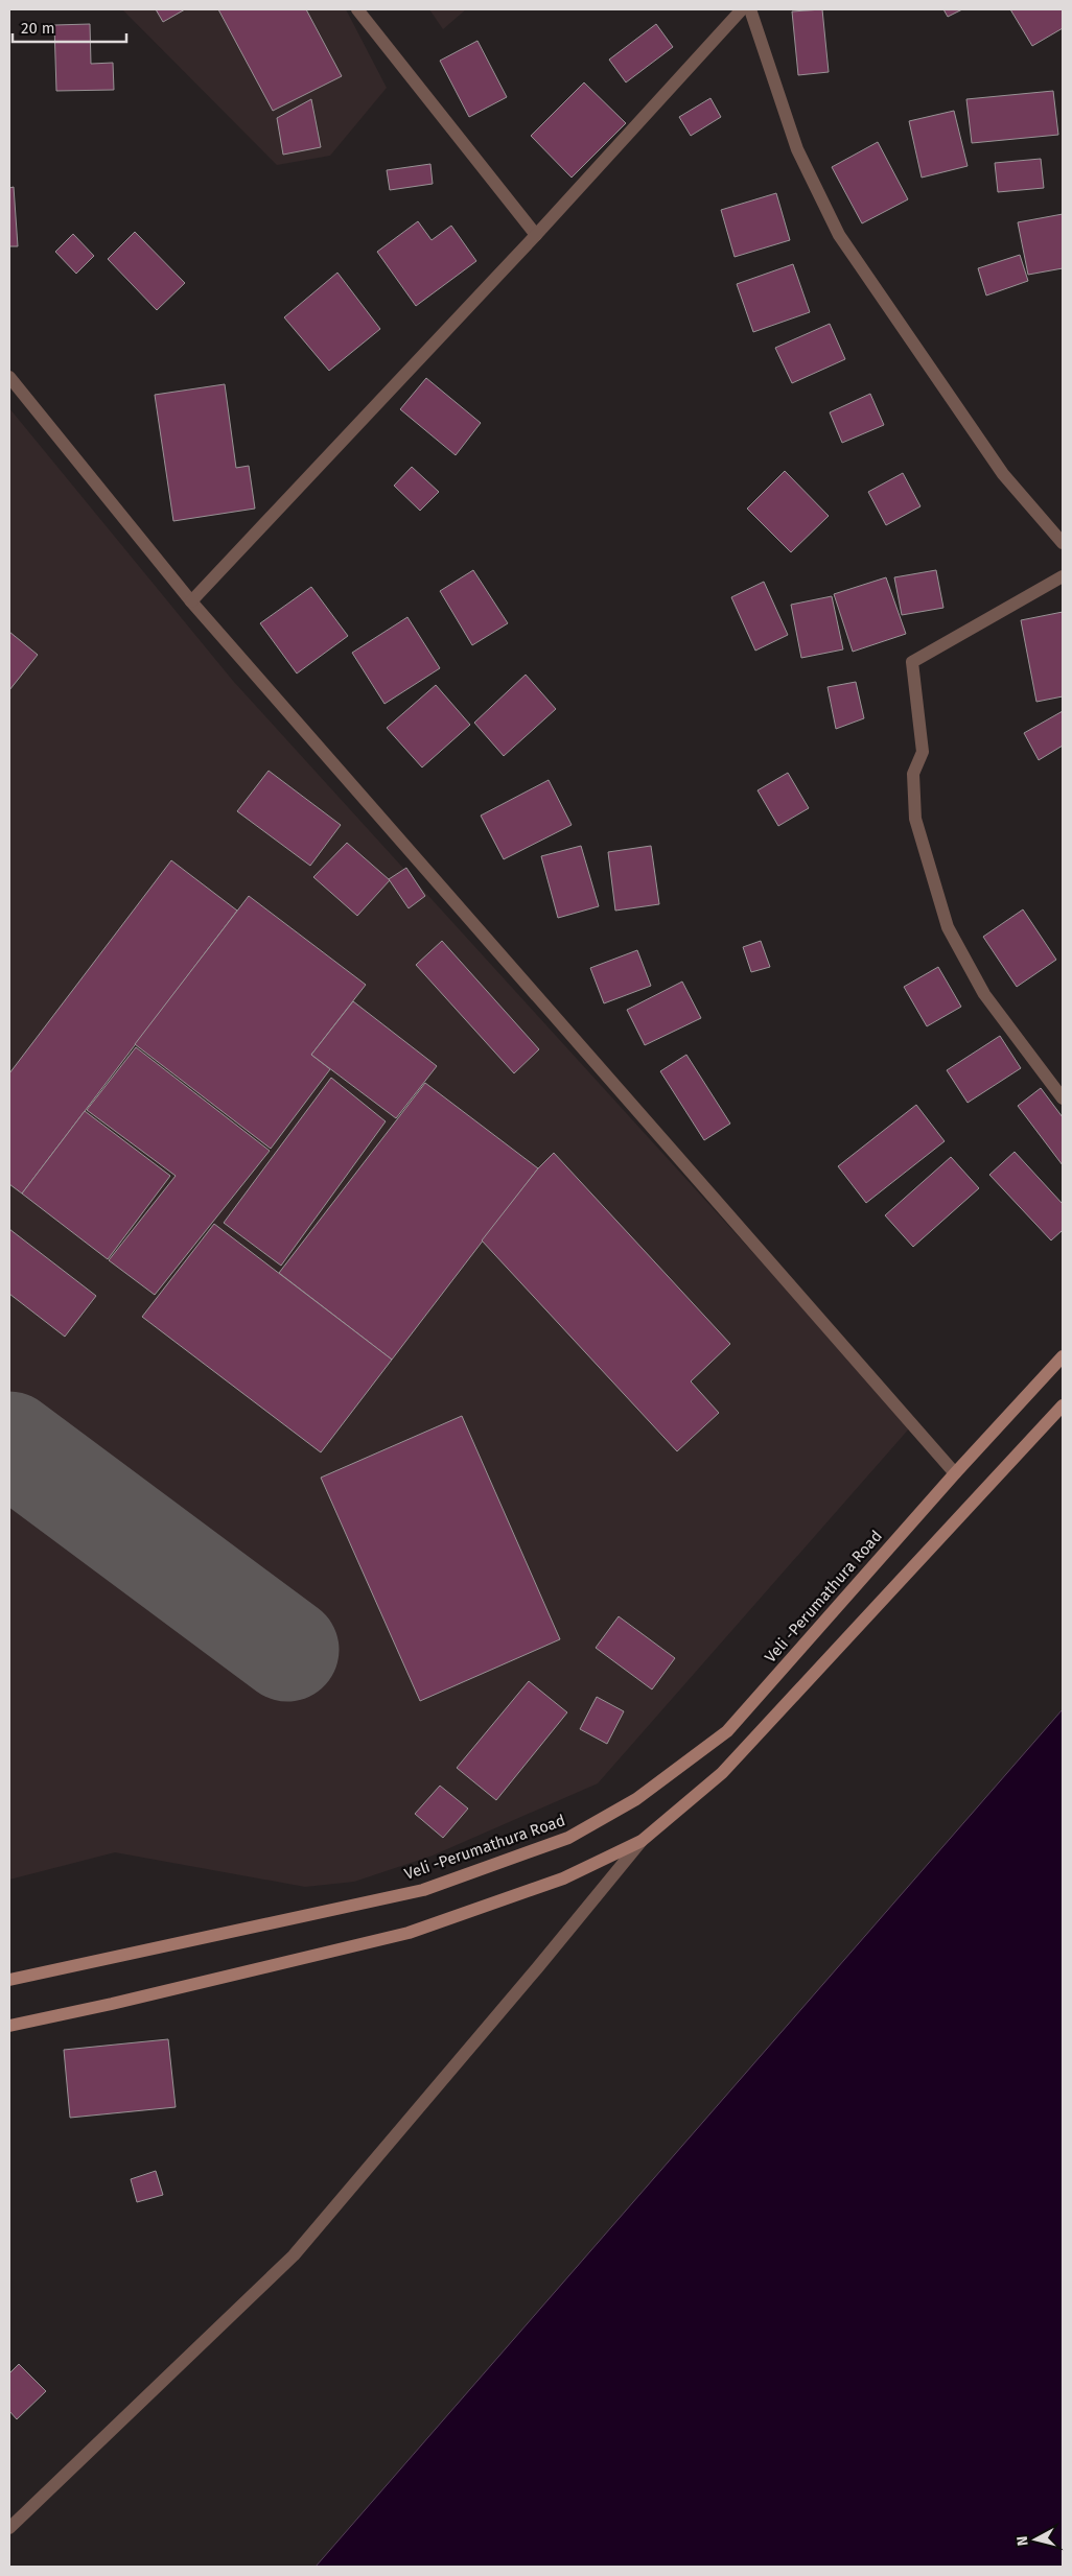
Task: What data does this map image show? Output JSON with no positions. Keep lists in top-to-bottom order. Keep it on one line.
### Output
{"streets":{"main road":["Veli -Perumathura Road"]},"scale_bar":"20 m","north":"left"}
